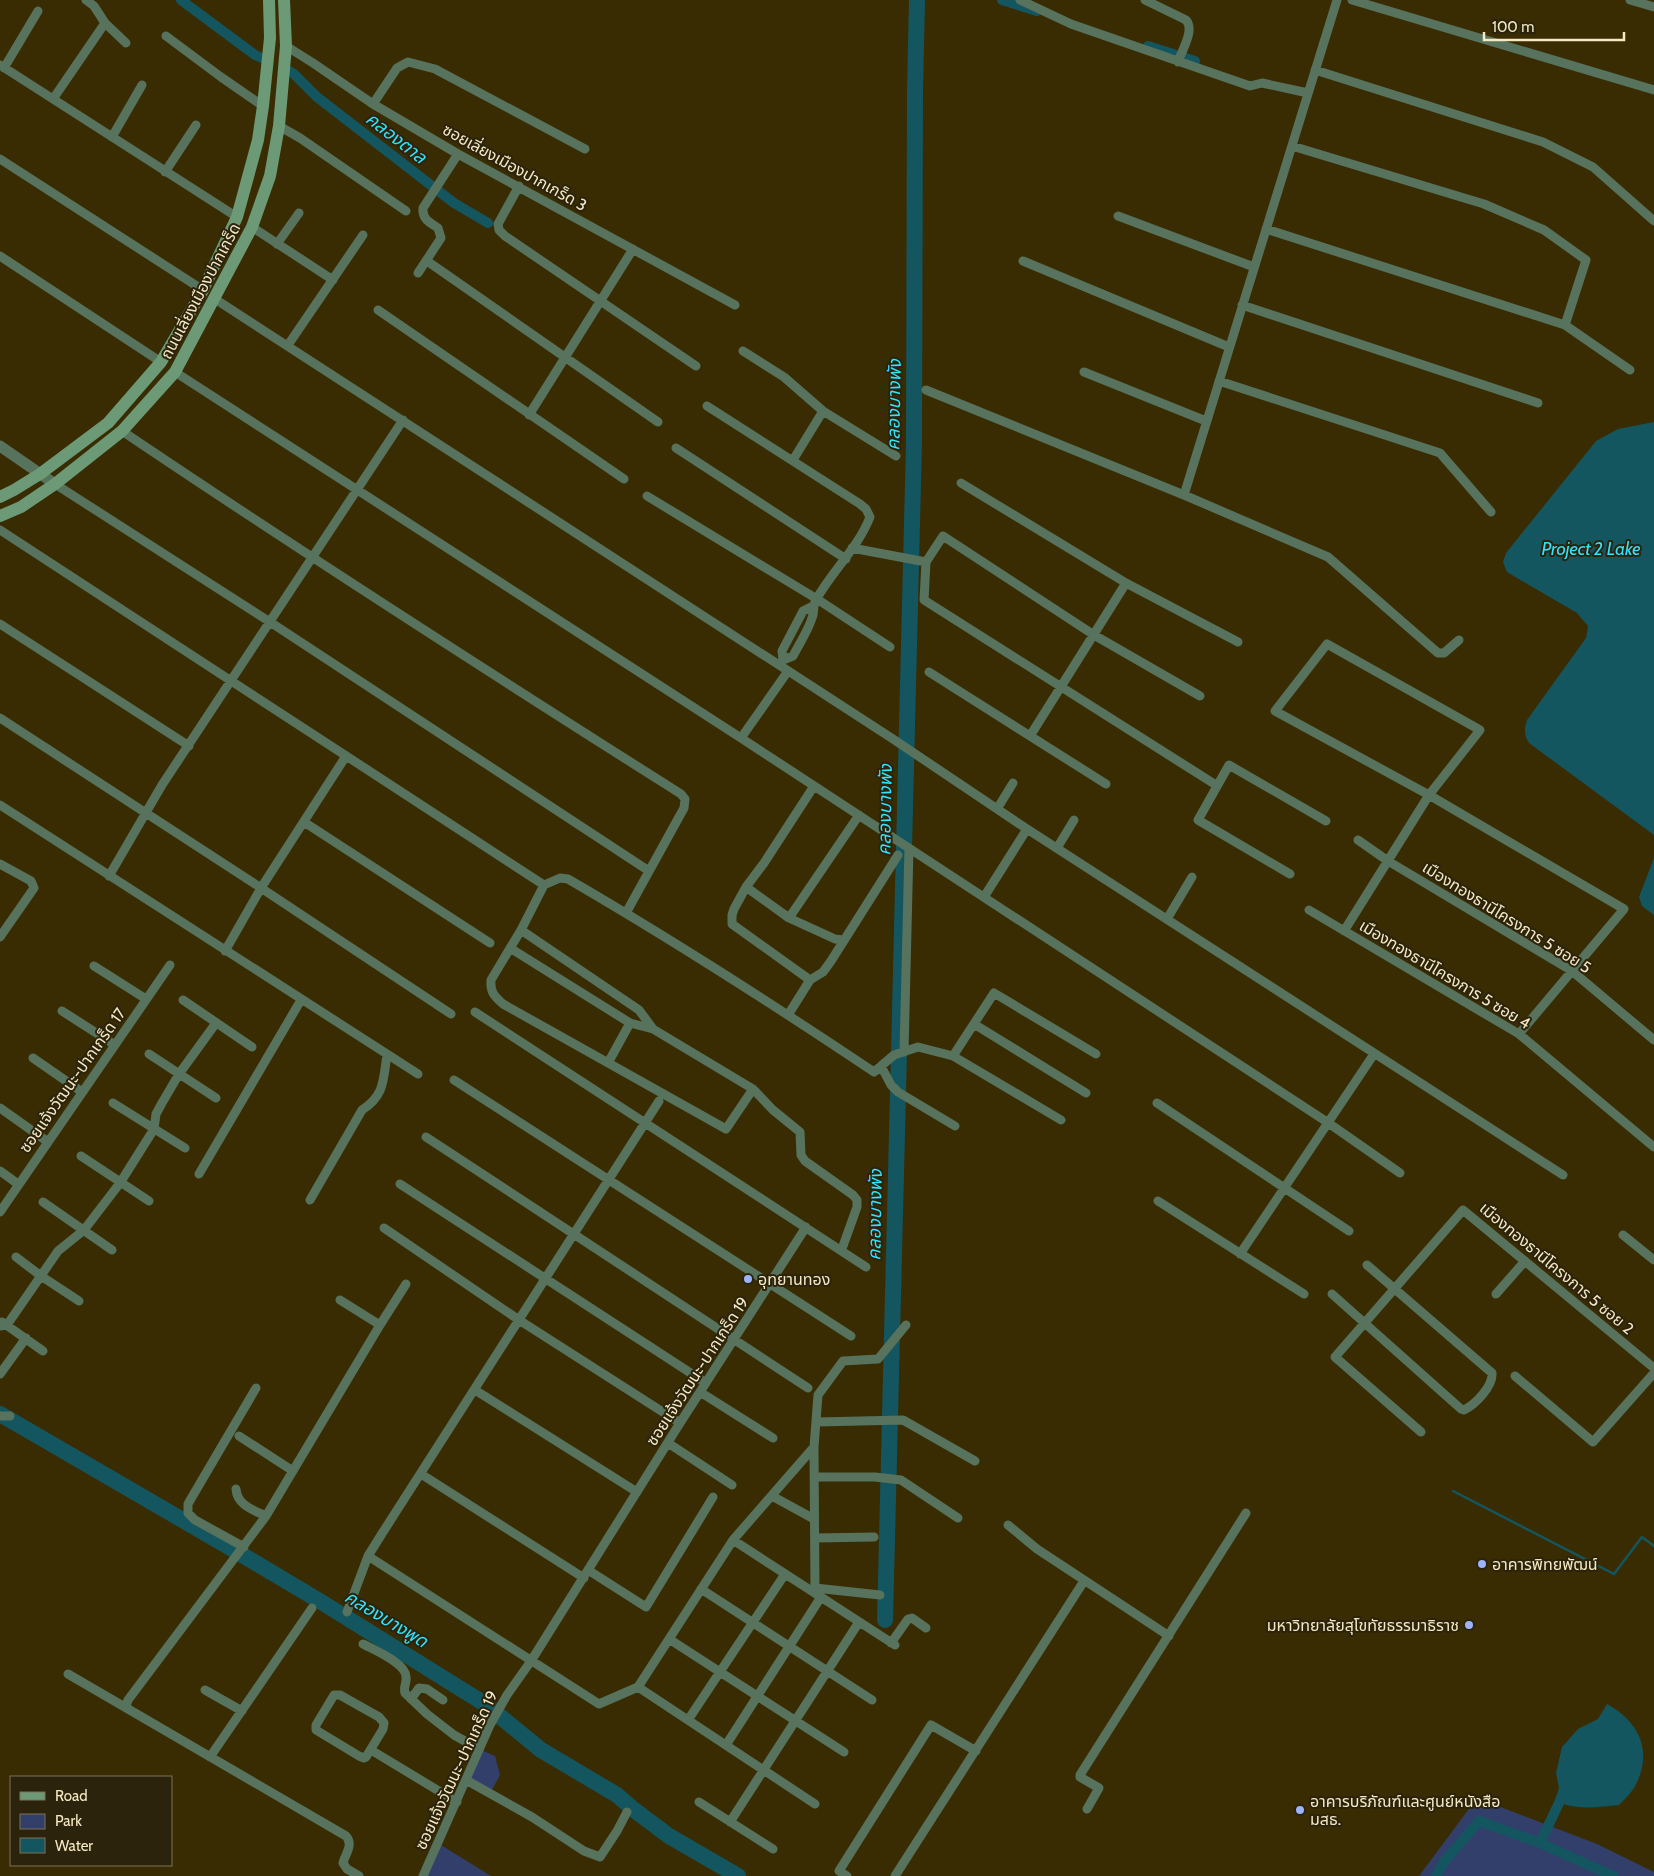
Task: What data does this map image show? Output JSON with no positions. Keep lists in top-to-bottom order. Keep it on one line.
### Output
{"streets":{"main road":["ถนนเลี่ยงเมืองปากเกร็ด"],"street":["ซอยเลี่ยงเมืองปากเกร็ด 3","เมืองทองธานีโครงการ 5 ซอย 5","เมืองทองธานีโครงการ 5 ซอย 4","ซอยแจ้งวัฒนะ-ปากเกร็ด 17","เมืองทองธานีโครงการ 5 ซอย 2","ซอยแจ้งวัฒนะ-ปากเกร็ด 19"]},"crossings":[["ซอยเลี่ยงเมืองปากเกร็ด 3","ถนนเลี่ยงเมืองปากเกร็ด"]],"water":["คลองตาล","คลองบางพัง","Project 2 Lake","คลองบางพูด"],"places":["อุทยานทอง","อาคารพิทยพัฒน์","มหาวิทยาลัยสุโขทัยธรรมาธิราช","อาคารบริภัณฑ์และศูนย์หนังสือ มสธ."],"legend":["Road","Park","Water"],"scale_bar":"100 m"}
